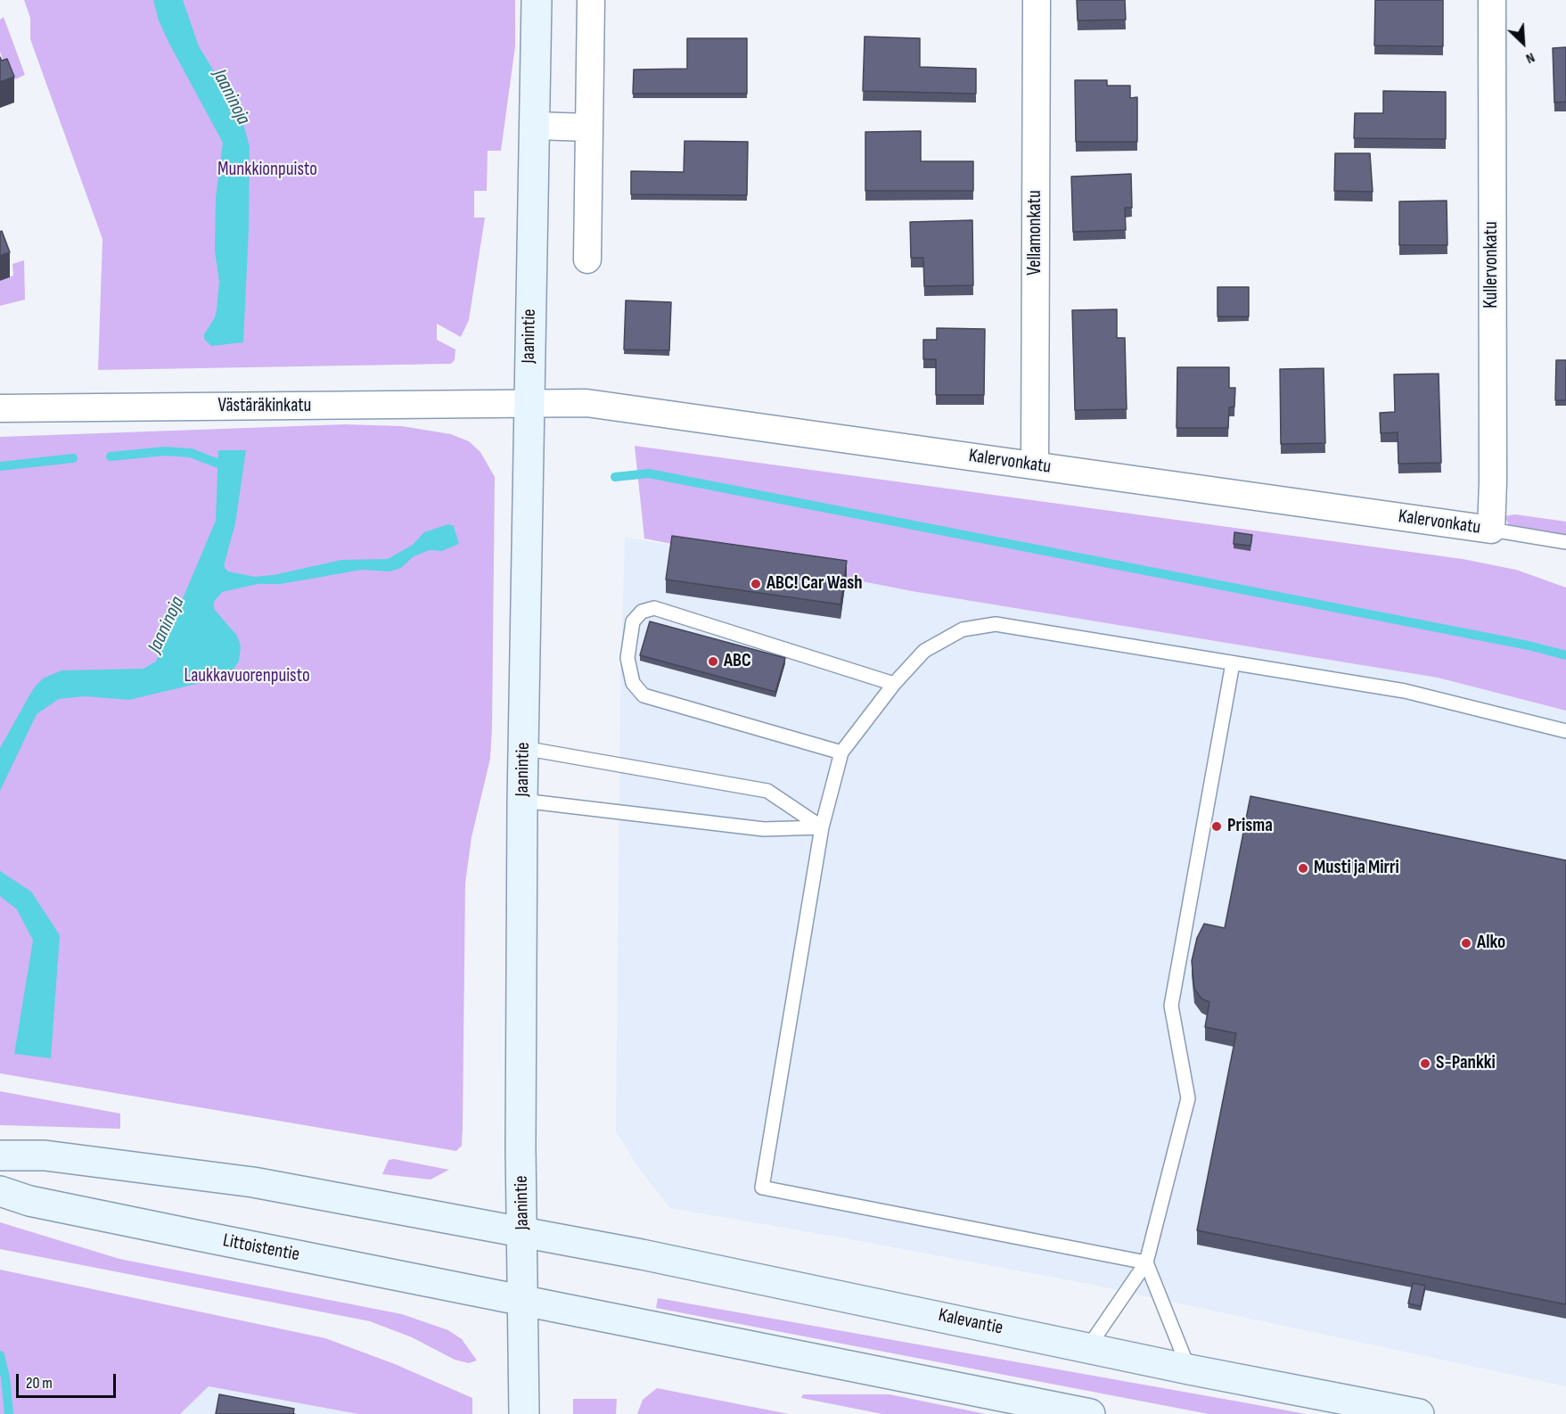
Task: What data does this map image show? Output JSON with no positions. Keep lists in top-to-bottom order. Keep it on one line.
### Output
{"streets":{"main road":["Jaanintie","Littoistentie","Kalevantie"],"street":["Vellamonkatu","Kullervonkatu","Västäräkinkatu","Kalervonkatu"]},"crossings":[["Vellamonkatu","Kalervonkatu"],["Kullervonkatu","Kalervonkatu"],["Jaanintie","Västäräkinkatu"],["Jaanintie","Kalervonkatu"],["Jaanintie","Littoistentie"],["Jaanintie","Kalevantie"],["Västäräkinkatu","Kalervonkatu"]],"water":["Jaaninoja"],"parks":["Munkkionpuisto","Laukkavuorenpuisto"],"places":["ABC! Car Wash","ABC","Prisma","Musti ja Mirri","Alko","S-Pankki"],"scale_bar":"20 m","north":"bottom right"}
